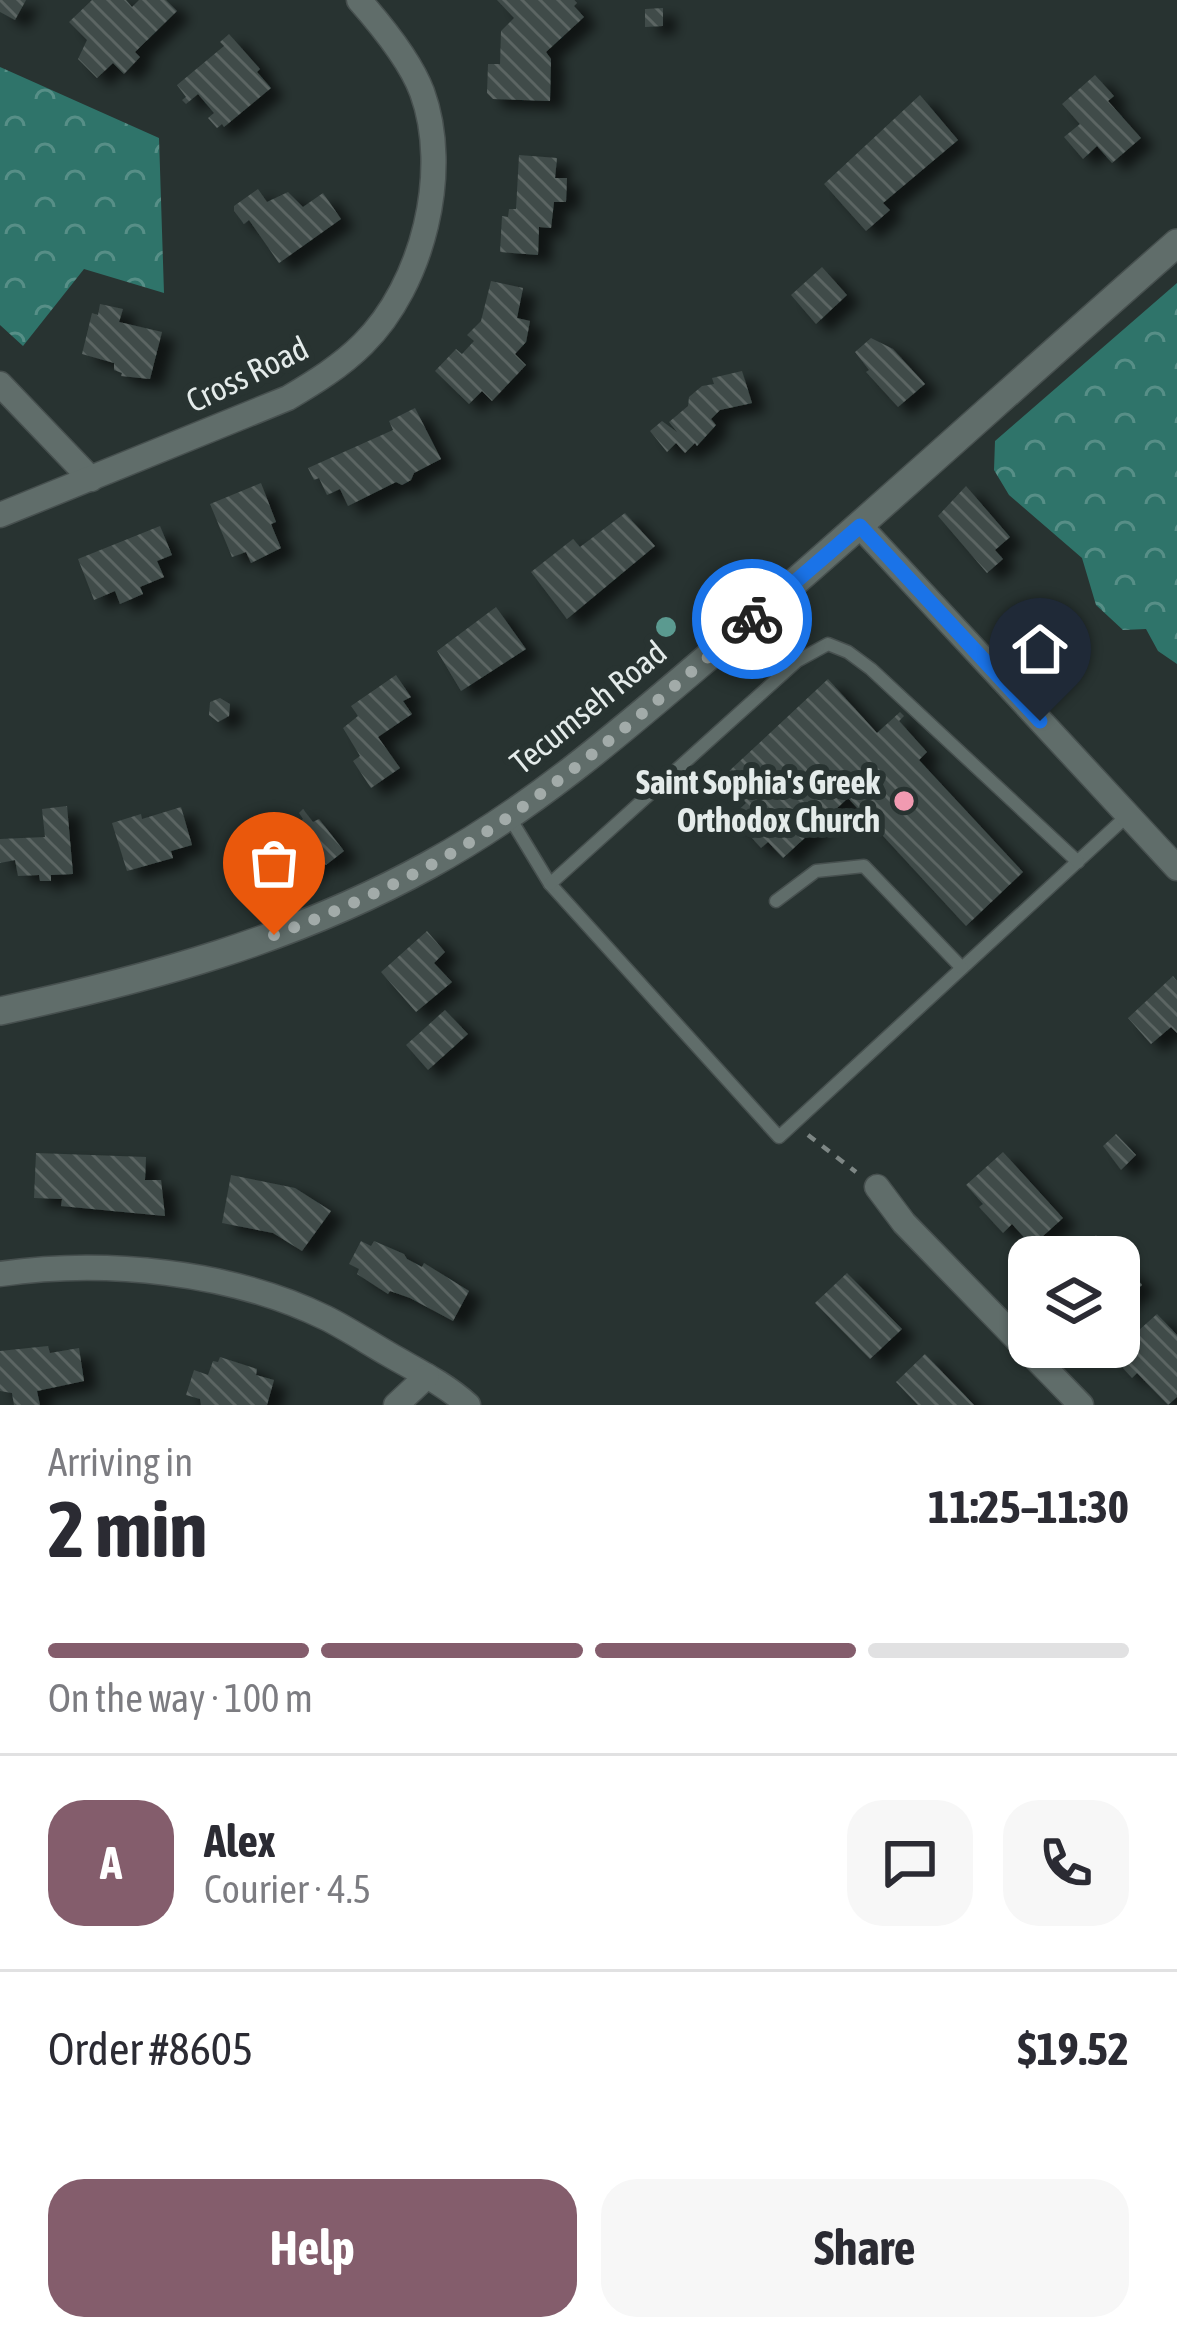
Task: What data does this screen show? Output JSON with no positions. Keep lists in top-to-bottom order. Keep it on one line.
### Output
{"streets":{"street":["Cross Road","Tecumseh Road"]},"places":["Saint Sophia's Greek Orthodox Church"],"page":{"heading":["2 min","Arriving in","11:25–11:30"],"panel":["Alex","Courier · 4.5","Order #8605","$19.52"],"bar":"On the way · 100 m","round":"A","buttons":["Help","Share"]}}
